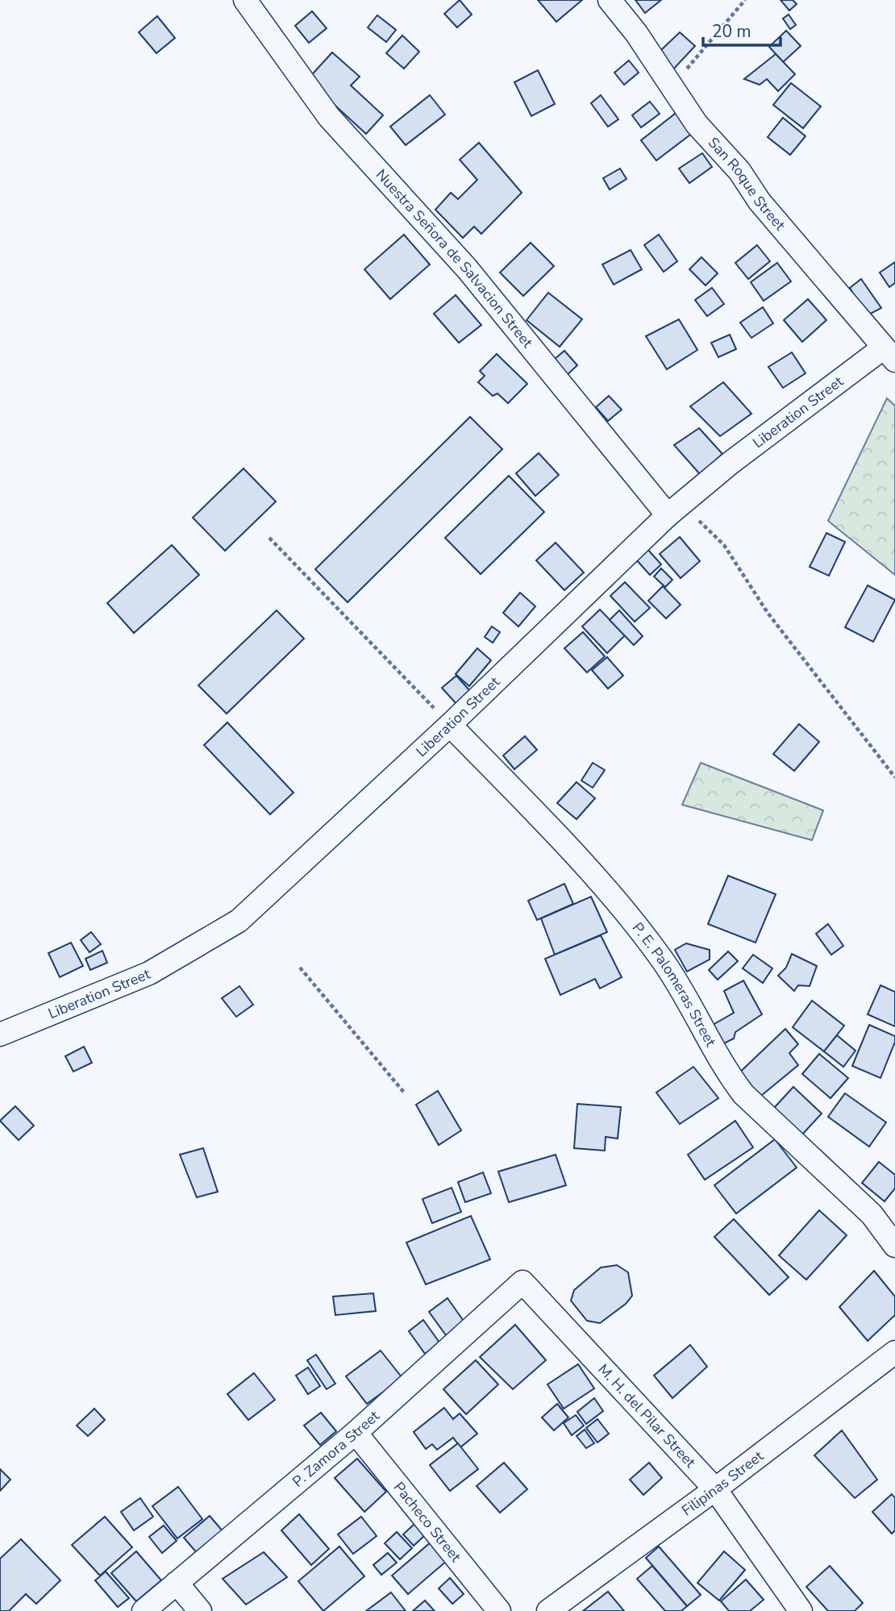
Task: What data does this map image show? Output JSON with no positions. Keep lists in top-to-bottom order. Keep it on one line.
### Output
{"streets":{"street":["San Roque Street","Nuestra Señora de Salvacion Street","Liberation Street","P. E. Palomeras Street","M. H. del Pilar Street","P. Zamora Street","Filipinas Street","Pacheco Street"]},"crossings":[["San Roque Street","Liberation Street"],["Nuestra Señora de Salvacion Street","Liberation Street"],["Liberation Street","P. E. Palomeras Street"],["M. H. del Pilar Street","P. Zamora Street"],["M. H. del Pilar Street","Filipinas Street"],["P. Zamora Street","Pacheco Street"]],"scale_bar":"20 m"}
